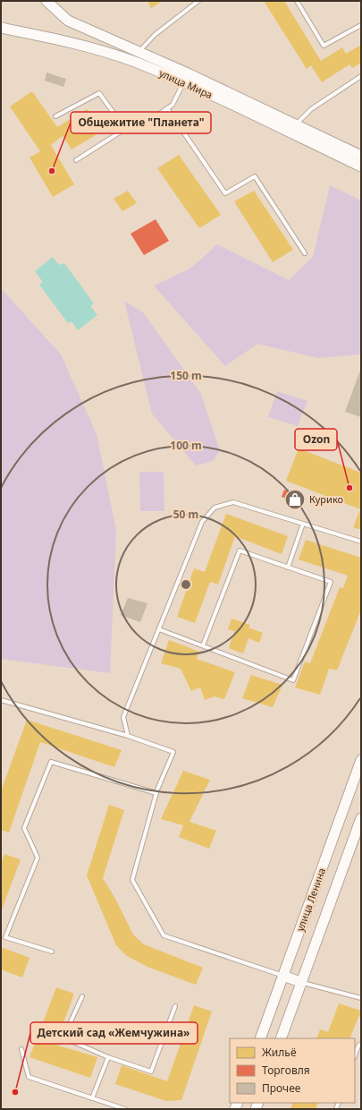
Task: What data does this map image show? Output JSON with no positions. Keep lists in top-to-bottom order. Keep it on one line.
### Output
{"streets":{"main road":["улица Мира","улица Ленина"]},"places":{"other":["Общежитие \"Планета\"","Ozon","Детский сад «Жемчужина»"],"shop":["Курико"]},"legend":["Жильё","Торговля","Прочее"],"rings":["150 m","100 m","50 m"]}
